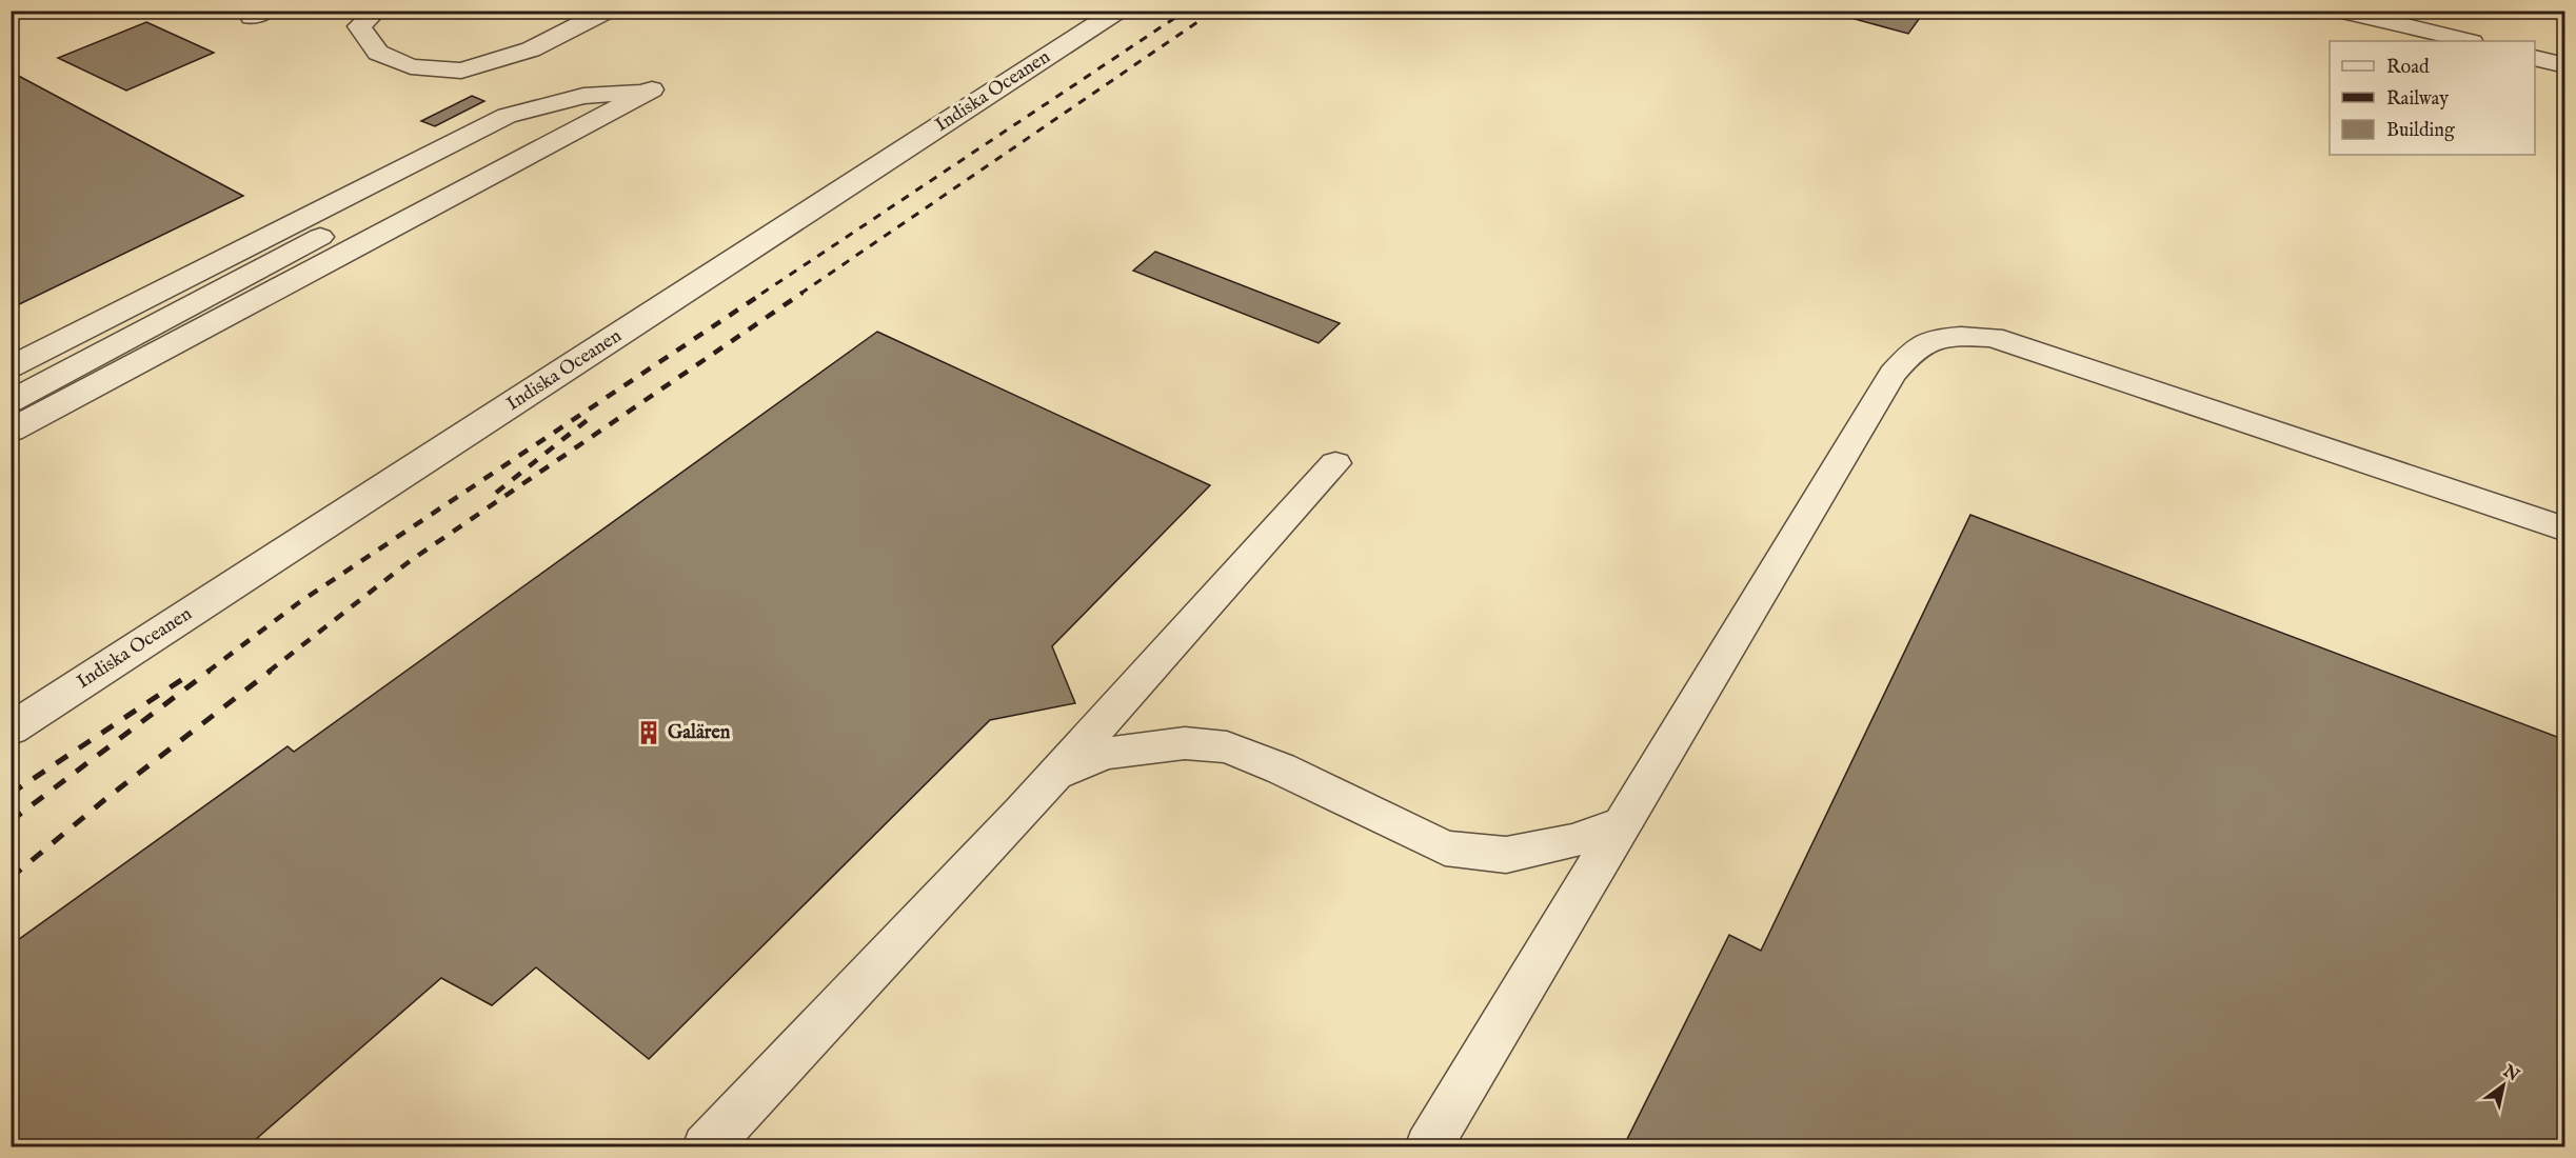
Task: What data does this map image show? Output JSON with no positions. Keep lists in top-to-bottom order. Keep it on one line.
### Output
{"streets":{"street":["Indiska Oceanen"]},"places":{"building":["Galären"]},"legend":["Road","Railway","Building"],"north":"top right"}
